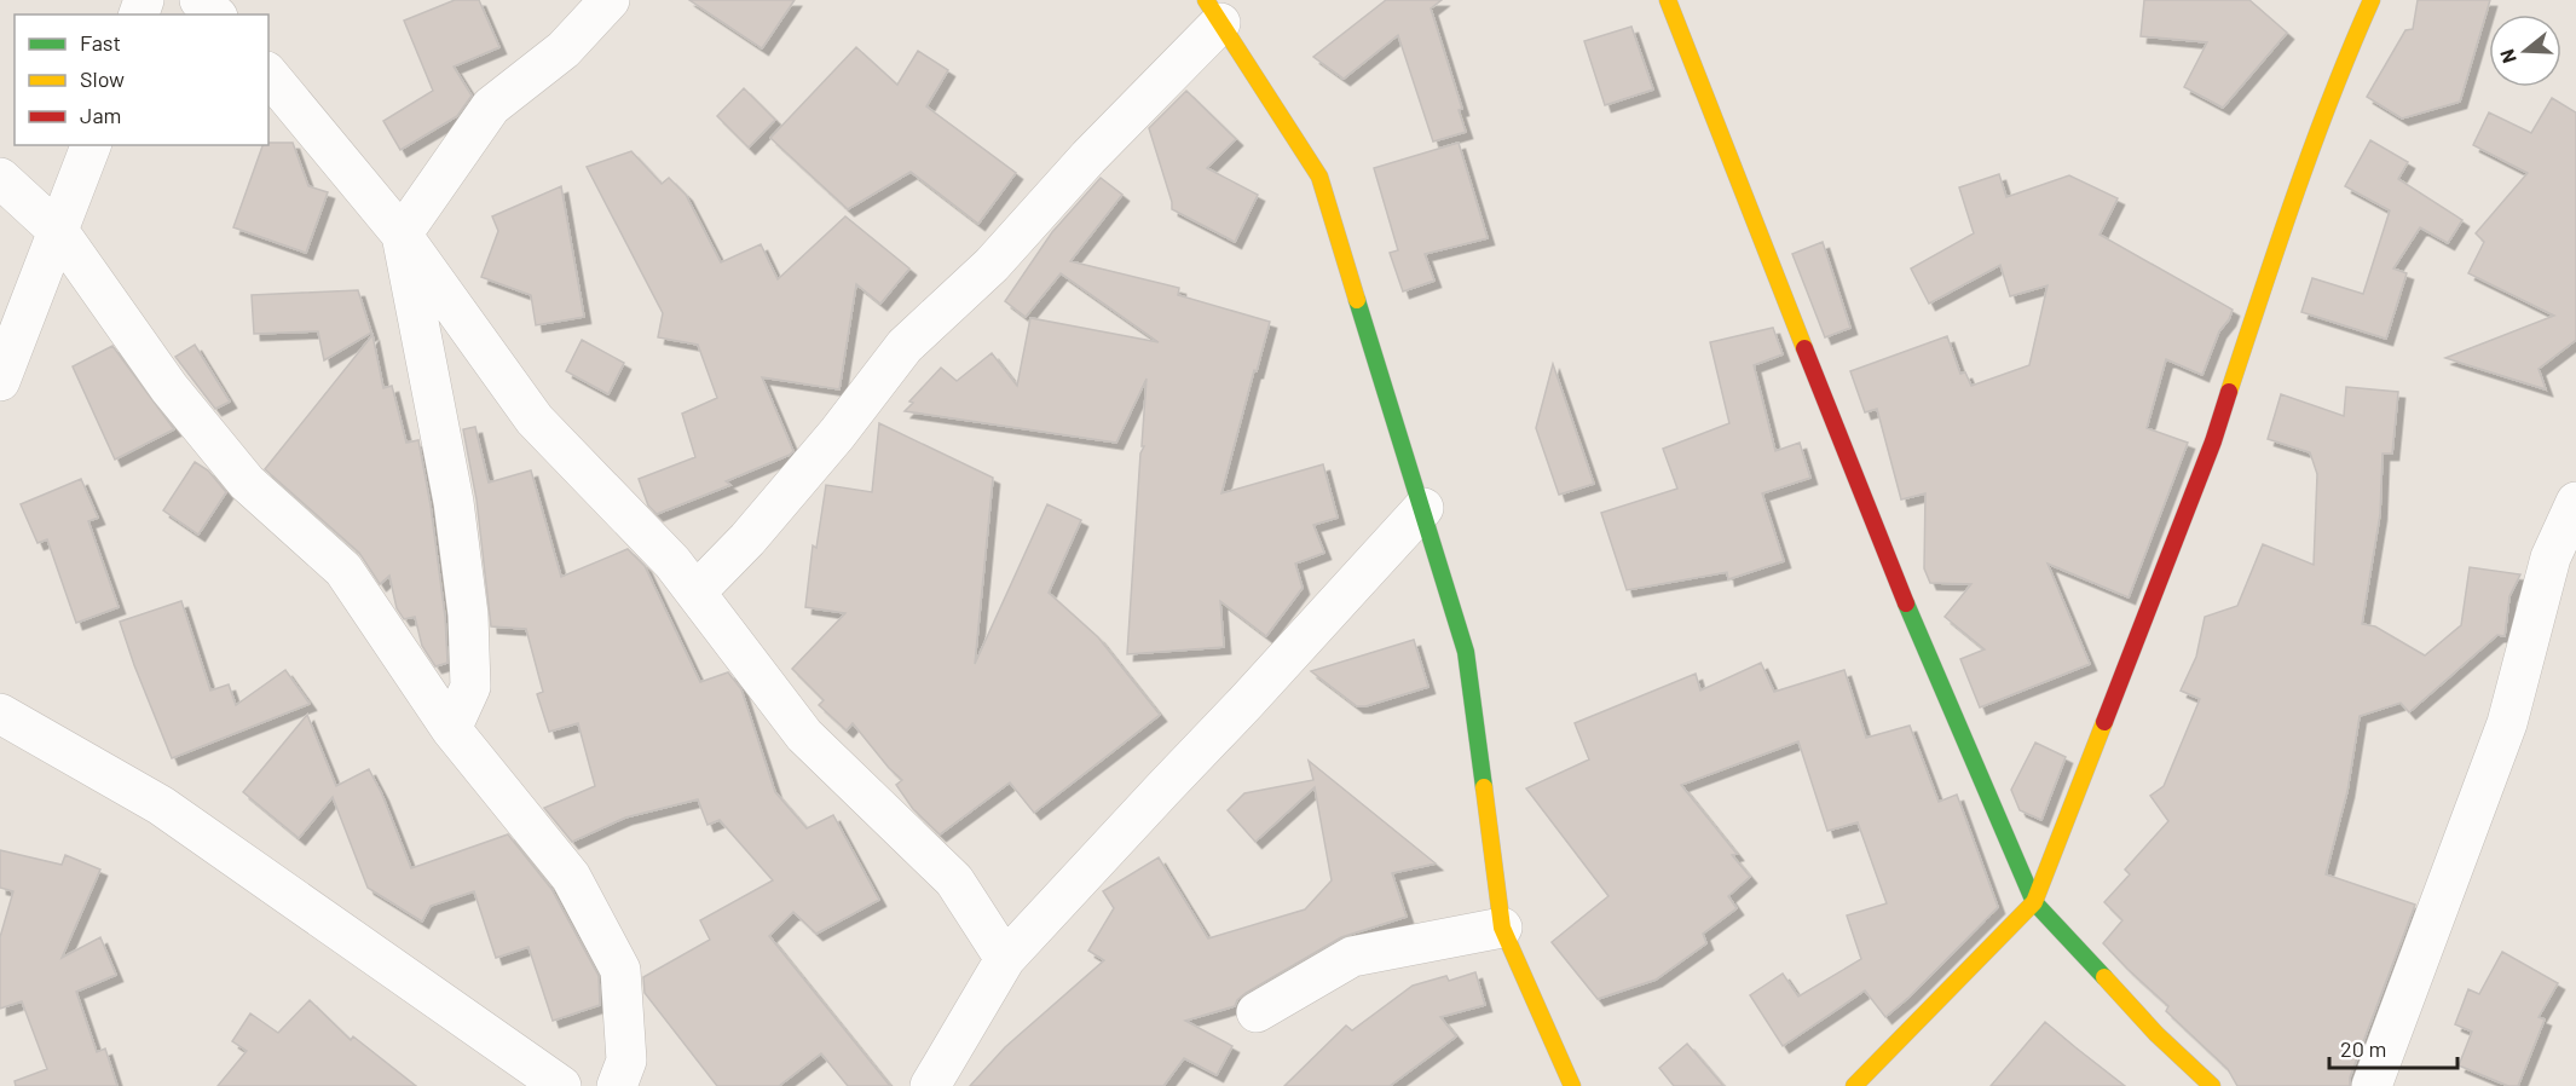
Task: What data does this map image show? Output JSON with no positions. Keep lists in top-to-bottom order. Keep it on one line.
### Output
{"legend":["Fast","Slow","Jam"],"scale_bar":"20 m","north":"left"}
